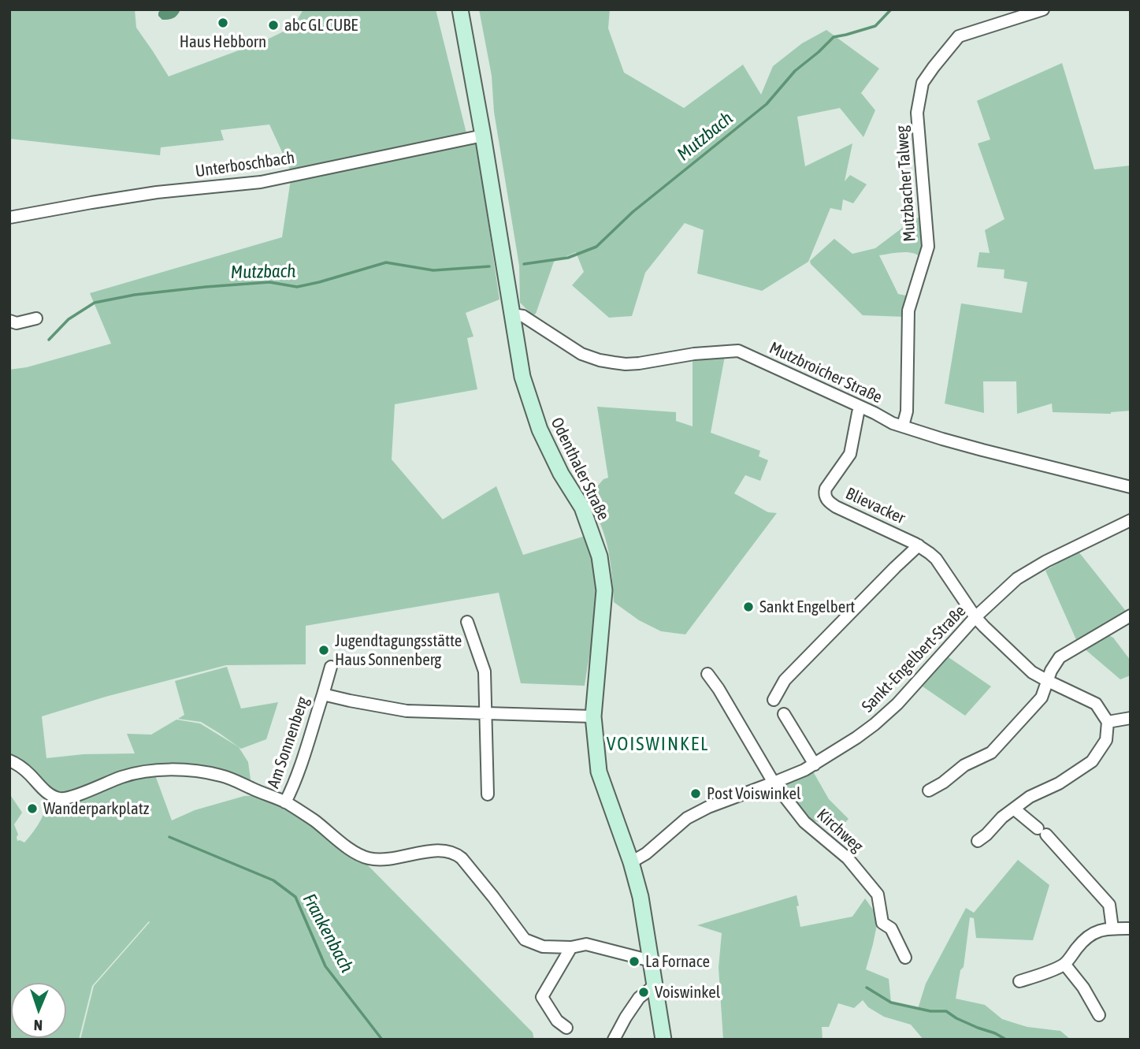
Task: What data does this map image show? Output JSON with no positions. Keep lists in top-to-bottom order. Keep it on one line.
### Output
{"streets":{"main road":["Odenthaler Straße"],"street":["Unterboschbach","Mutzbacher Talweg","Mutzbroicher Straße","Blievacker","Sankt-Engelbert-Straße","Am Sonnenberg","Kirchweg"]},"crossings":[["Unterboschbach","Odenthaler Straße"],["Mutzbacher Talweg","Mutzbroicher Straße"],["Mutzbroicher Straße","Odenthaler Straße"],["Mutzbroicher Straße","Blievacker"],["Odenthaler Straße","Sankt-Engelbert-Straße"],["Odenthaler Straße","Am Sonnenberg"],["Blievacker","Sankt-Engelbert-Straße"],["Sankt-Engelbert-Straße","Kirchweg"]],"districts":["VOISWINKEL"],"water":["Mutzbach","Frankenbach"],"places":["Haus Hebborn","abc GL CUBE","Sankt Engelbert","Jugendtagungsstätte Haus Sonnenberg","Post Voiswinkel","Wanderparkplatz","La Fornace","Voiswinkel"],"north":"bottom"}
